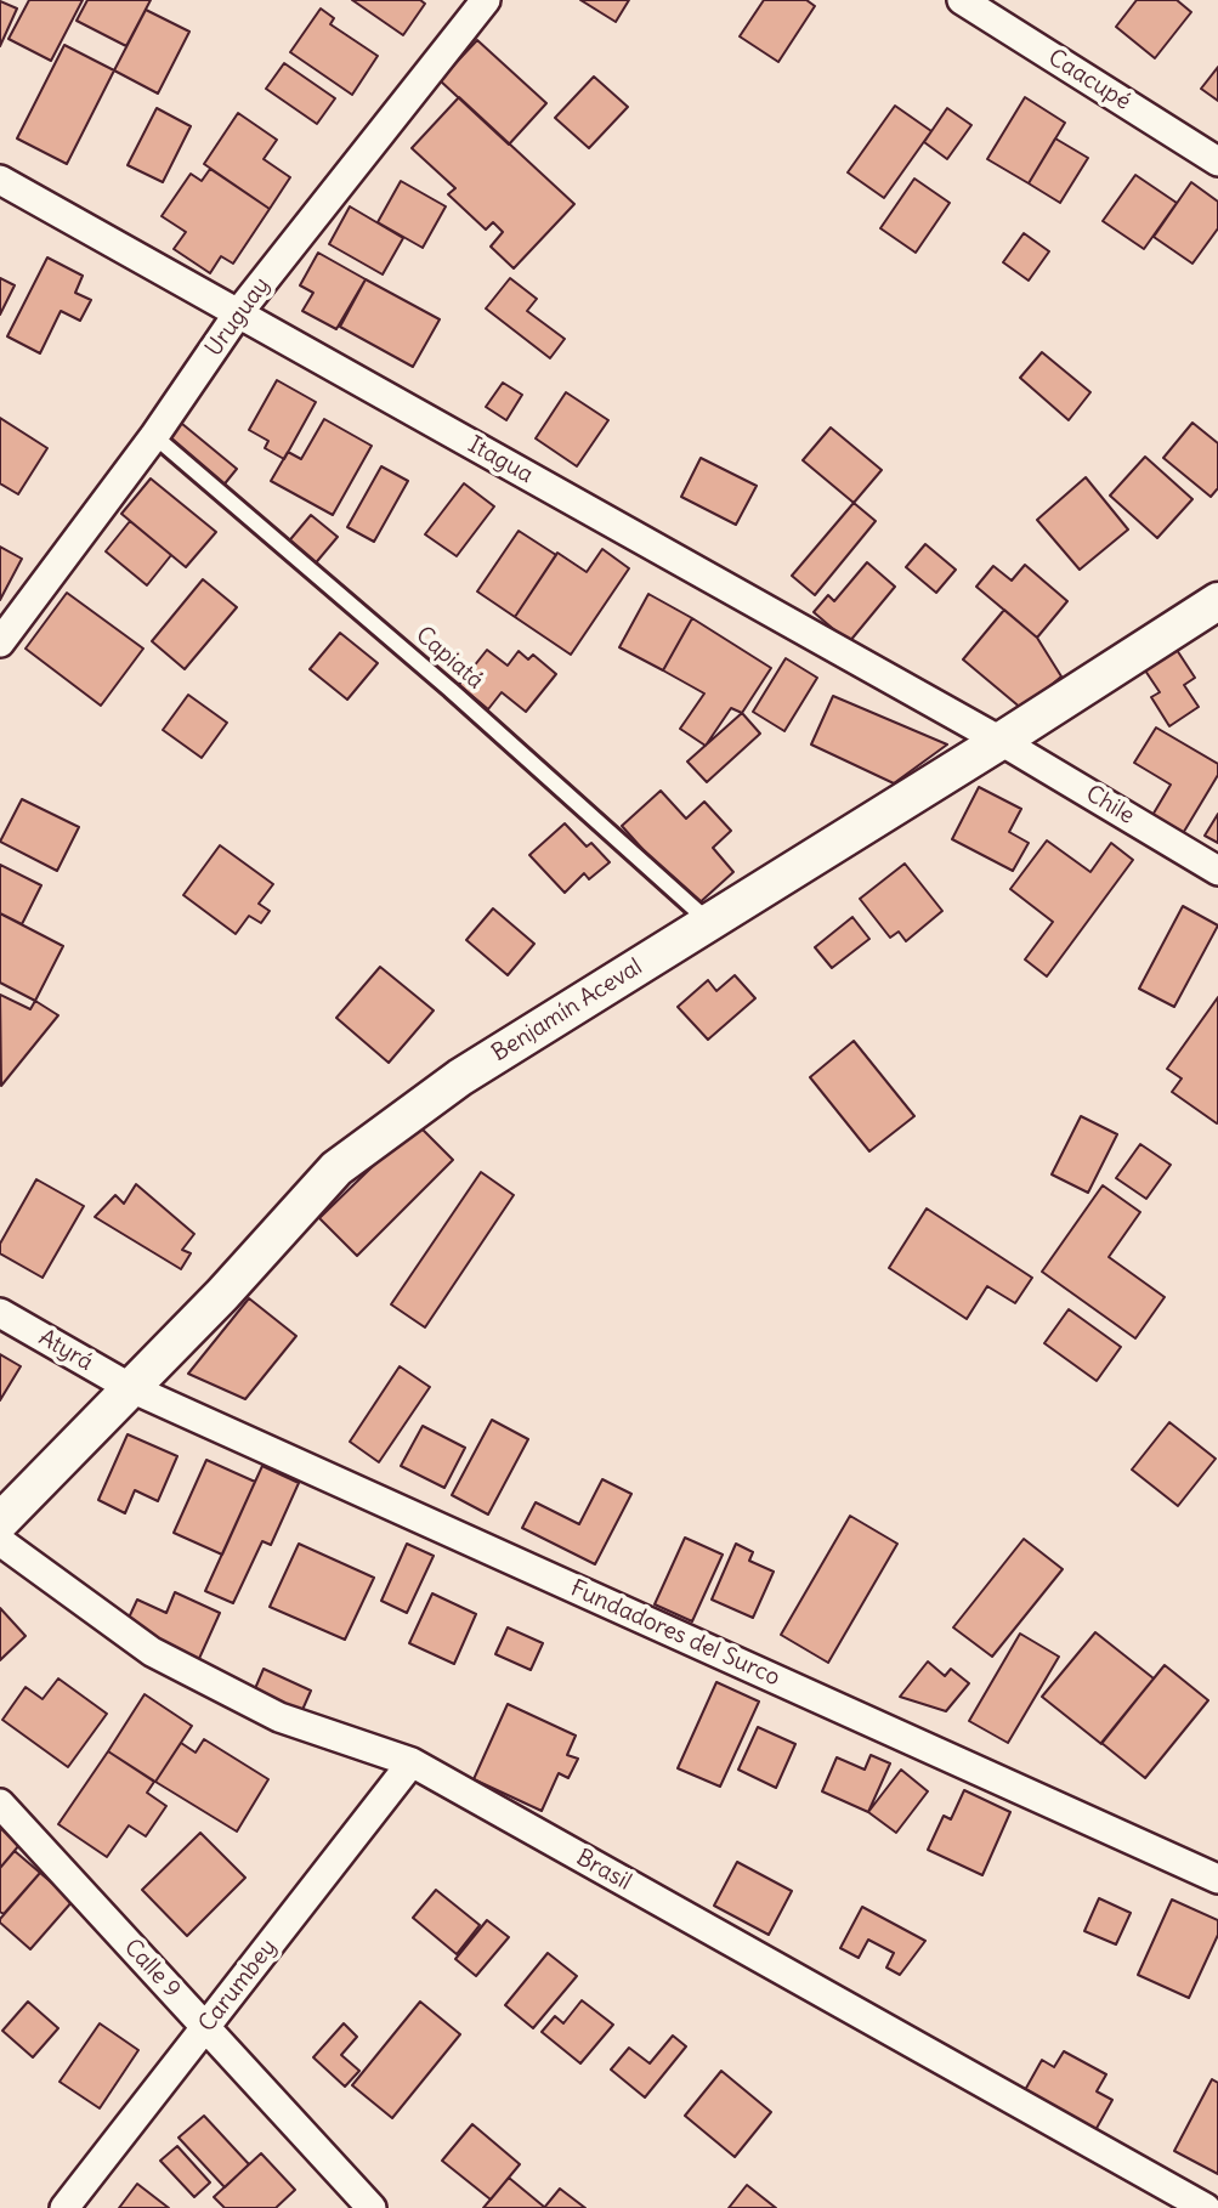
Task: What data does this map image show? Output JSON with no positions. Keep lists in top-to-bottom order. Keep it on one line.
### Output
{"streets":{"street":["Caacupé","Uruguay","Itagua","Chile","Benjamín Aceval","Atyrá","Fundadores del Surco","Brasil","Calle 9","Carumbey"],"lane":["Capiatá"]},"crossings":[["Uruguay","Itagua"],["Uruguay","Capiatá"],["Itagua","Chile"],["Itagua","Benjamín Aceval"],["Capiatá","Benjamín Aceval"],["Chile","Benjamín Aceval"],["Benjamín Aceval","Atyrá"],["Benjamín Aceval","Fundadores del Surco"],["Atyrá","Fundadores del Surco"],["Brasil","Carumbey"],["Calle 9","Carumbey"]]}
